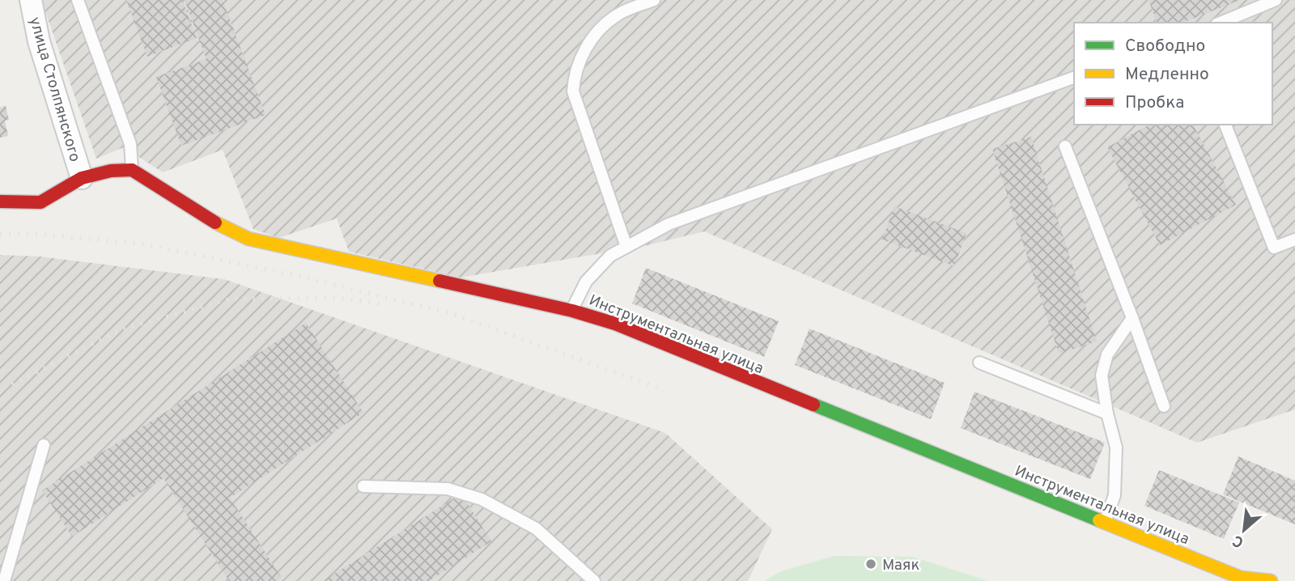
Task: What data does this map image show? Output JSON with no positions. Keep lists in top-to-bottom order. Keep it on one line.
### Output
{"streets":{"street":["улица Столпянского","Инструментальная улица"]},"places":["Маяк"],"legend":["Свободно","Медленно","Пробка"],"north":"bottom left"}
